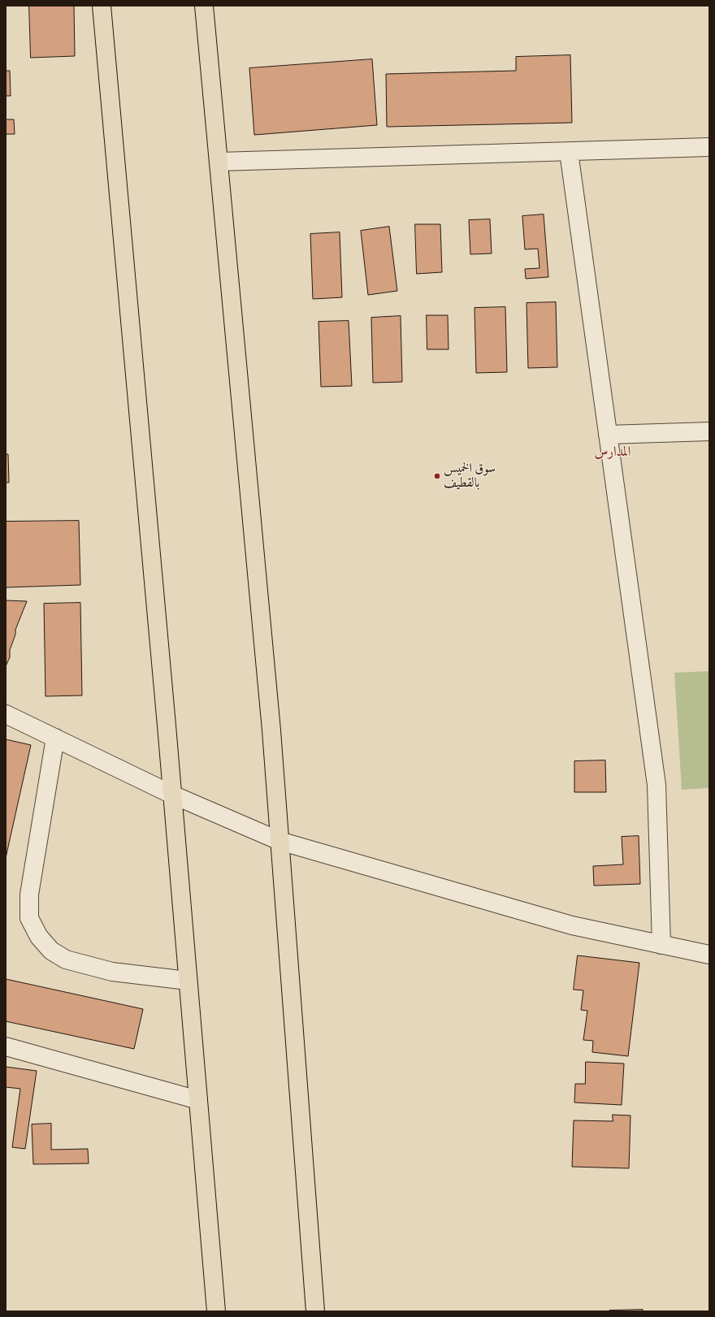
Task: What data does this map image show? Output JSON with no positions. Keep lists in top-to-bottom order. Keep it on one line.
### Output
{"districts":["المدارس"],"places":["سوق الخميس بالقطيف"]}
